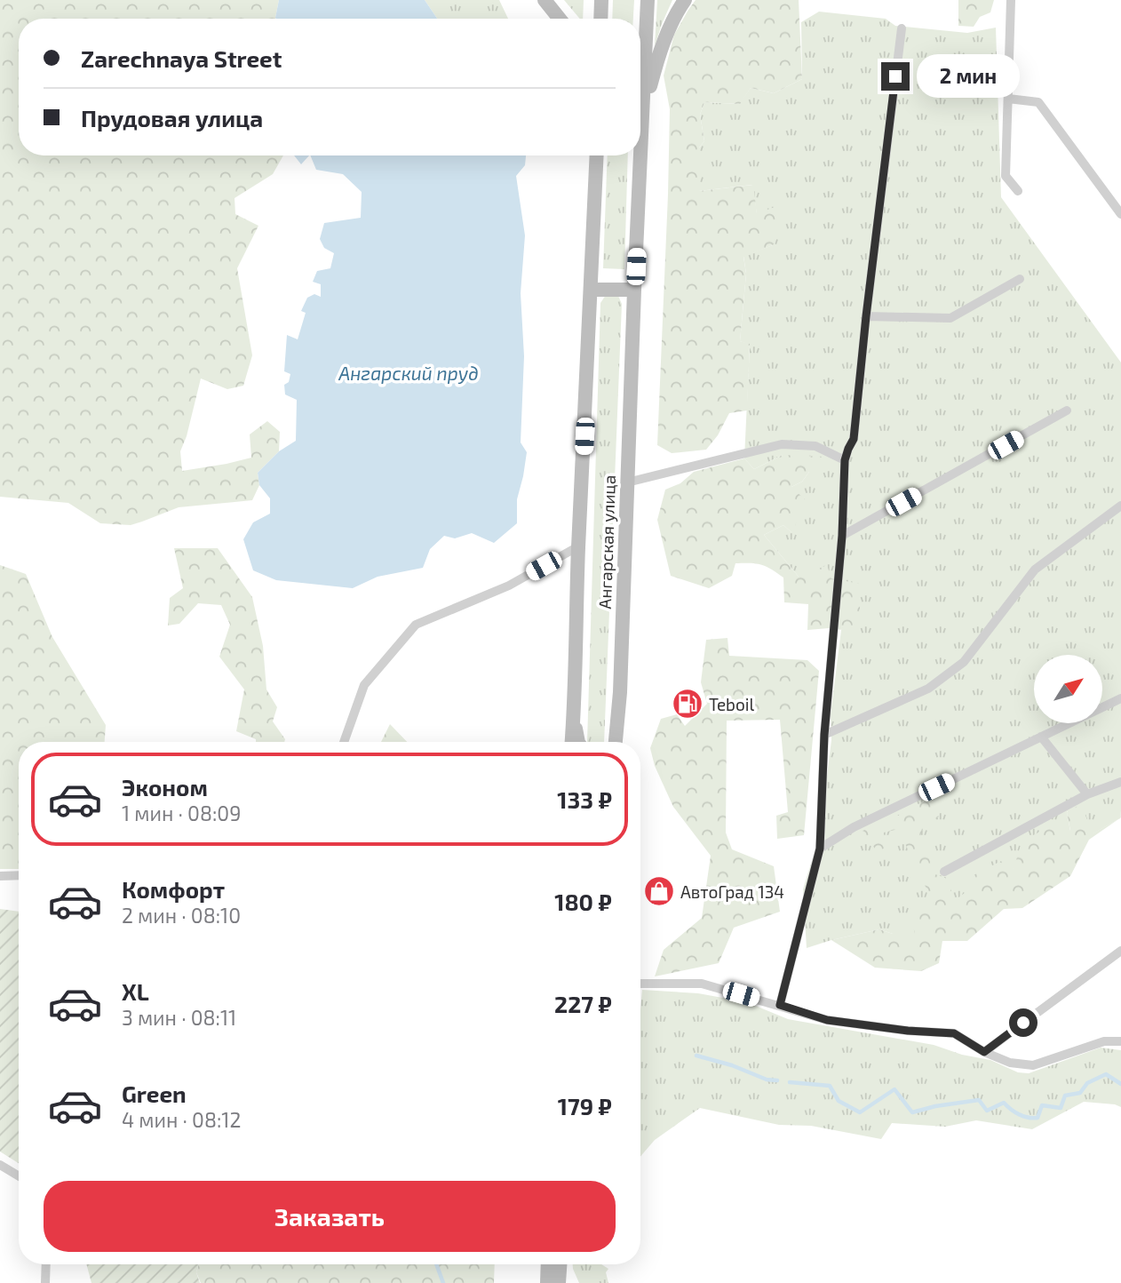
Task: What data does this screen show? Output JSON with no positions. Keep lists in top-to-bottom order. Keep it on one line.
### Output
{"streets":{"main road":["Ангарская улица"]},"water":["Ангарский пруд"],"places":{"fuel station":["Teboil"],"shop":["АвтоГрад 134"]},"north":"top right","page":{"banner":["Zarechnaya Street","Прудовая улица"],"bubble":"2 мин","list":[{"name":"Эконом","note":"1 мин · 08:09","value":"133 ₽"},{"name":"Комфорт","note":"2 мин · 08:10","value":"180 ₽"},{"name":"XL","note":"3 мин · 08:11","value":"227 ₽"},{"name":"Green","note":"4 мин · 08:12","value":"179 ₽"}],"buttons":"Заказать"}}
